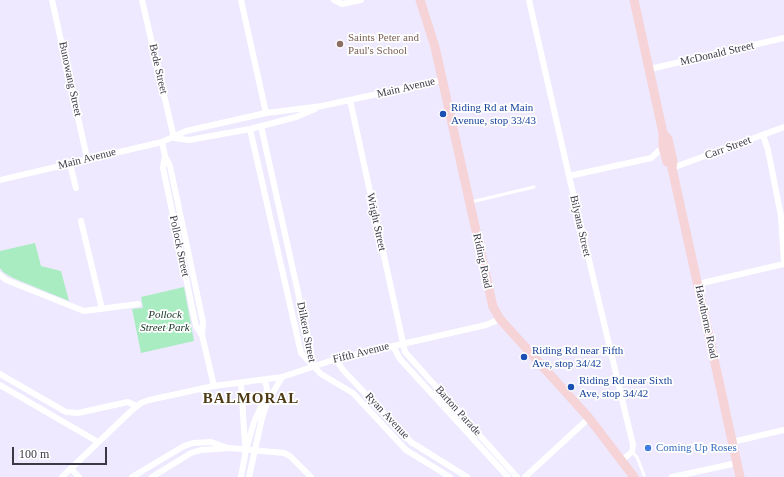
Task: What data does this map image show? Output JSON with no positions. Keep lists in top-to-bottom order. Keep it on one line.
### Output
{"streets":{"main road":["Riding Road","Hawthorne Road"],"street":["McDonald Street","Bede Street","Bunowang Street","Main Avenue","Carr Street","Wright Street","Bilyana Street","Pollock Street","Dilkera Street","Fifth Avenue","Barton Parade","Ryan Avenue"]},"crossings":[["McDonald Street","Hawthorne Road"],["Bede Street","Main Avenue"],["Bunowang Street","Main Avenue"],["Main Avenue","Wright Street"],["Main Avenue","Pollock Street"],["Main Avenue","Riding Road"],["Main Avenue","Dilkera Street"],["Carr Street","Hawthorne Road"],["Wright Street","Fifth Avenue"],["Wright Street","Barton Parade"],["Pollock Street","Fifth Avenue"],["Riding Road","Fifth Avenue"],["Dilkera Street","Fifth Avenue"],["Dilkera Street","Ryan Avenue"],["Fifth Avenue","Barton Parade"],["Fifth Avenue","Ryan Avenue"]],"districts":["BALMORAL"],"parks":["Pollock Street Park"],"places":["Saints Peter and Paul's School","Riding Rd at Main Avenue, stop 33/43","Riding Rd near Fifth Ave, stop 34/42","Riding Rd near Sixth Ave, stop 34/42","Coming Up Roses"],"scale_bar":"100 m"}
